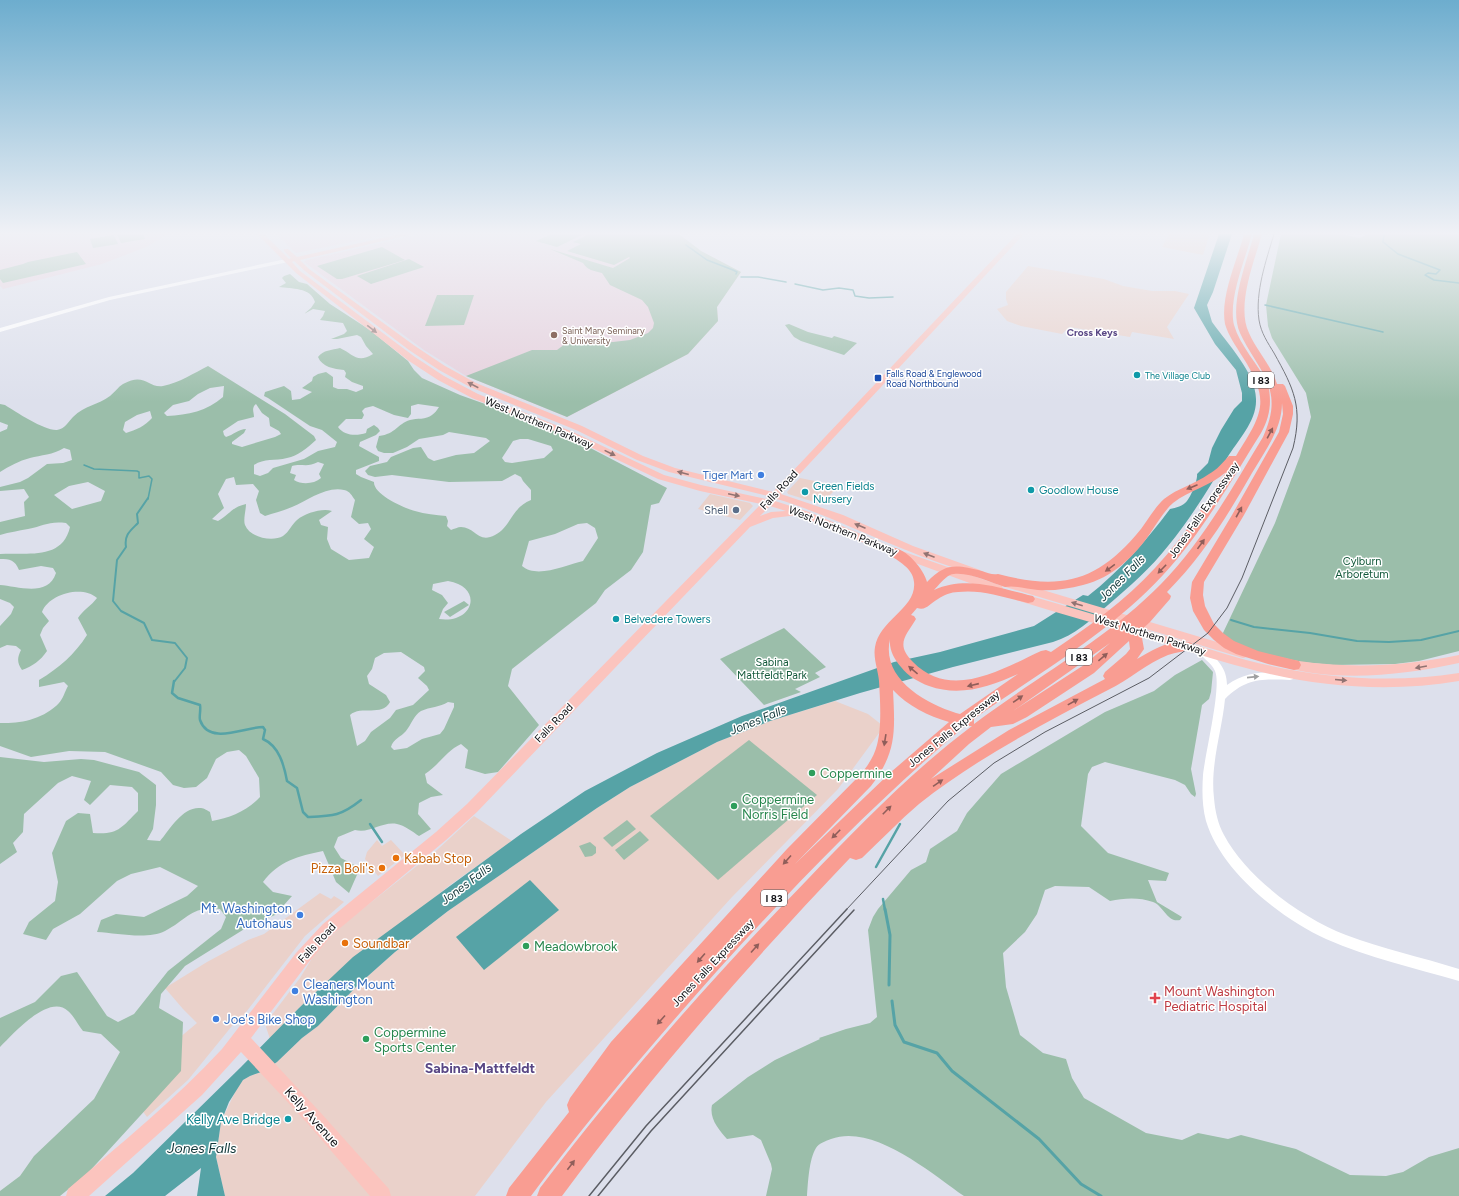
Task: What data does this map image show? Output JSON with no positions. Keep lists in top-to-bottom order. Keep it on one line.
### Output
{"streets":{"highway":["I 83","Jones Falls Expressway"],"main road":["West Northern Parkway","Falls Road","Kelly Avenue"]},"crossings":[["West Northern Parkway","Falls Road"],["Falls Road","Kelly Avenue"]],"districts":["Cross Keys","Sabina-Mattfeldt"],"water":["Jones Falls"],"parks":["Cylburn Arboretum","Sabina Mattfeldt Park"],"places":{"other":["Saint Mary Seminary & University","The Village Club","Tiger Mart","Goodlow House","Green Fields Nursery","Shell","Belvedere Towers","Coppermine","Coppermine Norris Field","Kabab Stop","Pizza Boli's","Mt. Washington Autohaus","Soundbar","Meadowbrook","Cleaners Mount Washington","Joe's Bike Shop","Coppermine Sports Center","Kelly Ave Bridge"],"transit":["Falls Road & Englewood Road Northbound"],"health":["Mount Washington Pediatric Hospital"]}}
